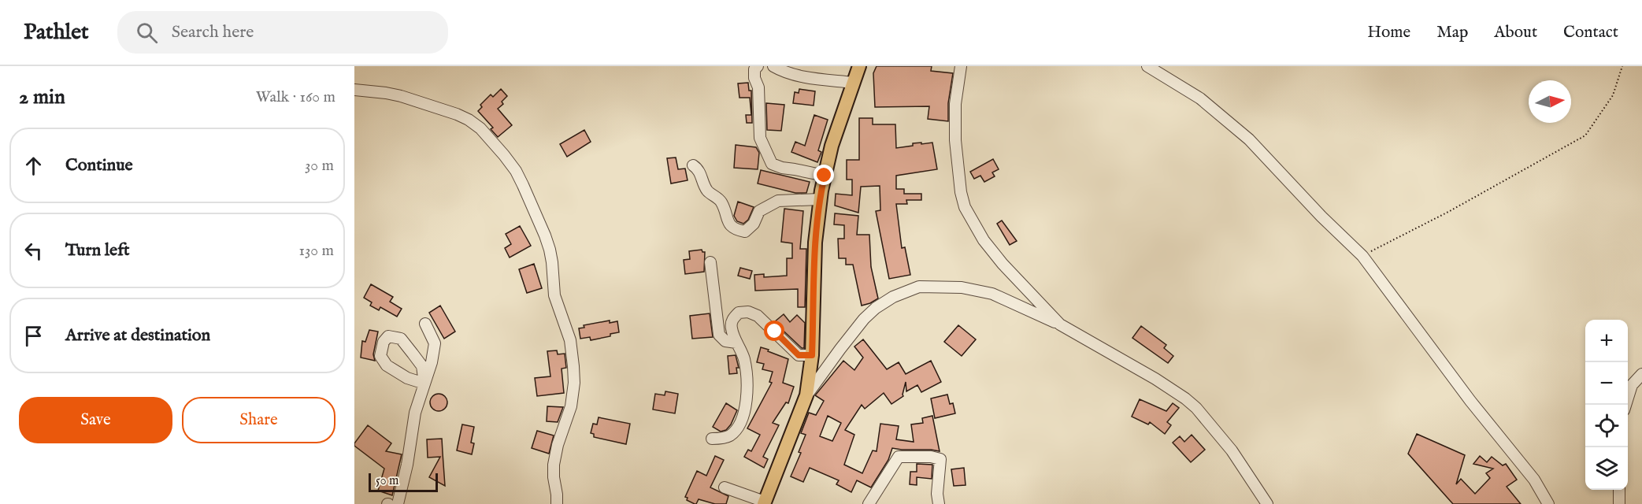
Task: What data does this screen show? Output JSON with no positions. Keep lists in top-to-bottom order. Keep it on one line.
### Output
{"scale_bar":"50 m","north":"right","page":{"header":"Pathlet","search":"Search here","nav":["Home","Map","About","Contact"],"heading":["2 min","Walk · 160 m"],"list":[["Continue","30 m"],["Turn left","130 m"],"Arrive at destination"],"map_buttons":["+","−"],"buttons":["Save","Share"],"scale":"50 m"}}
